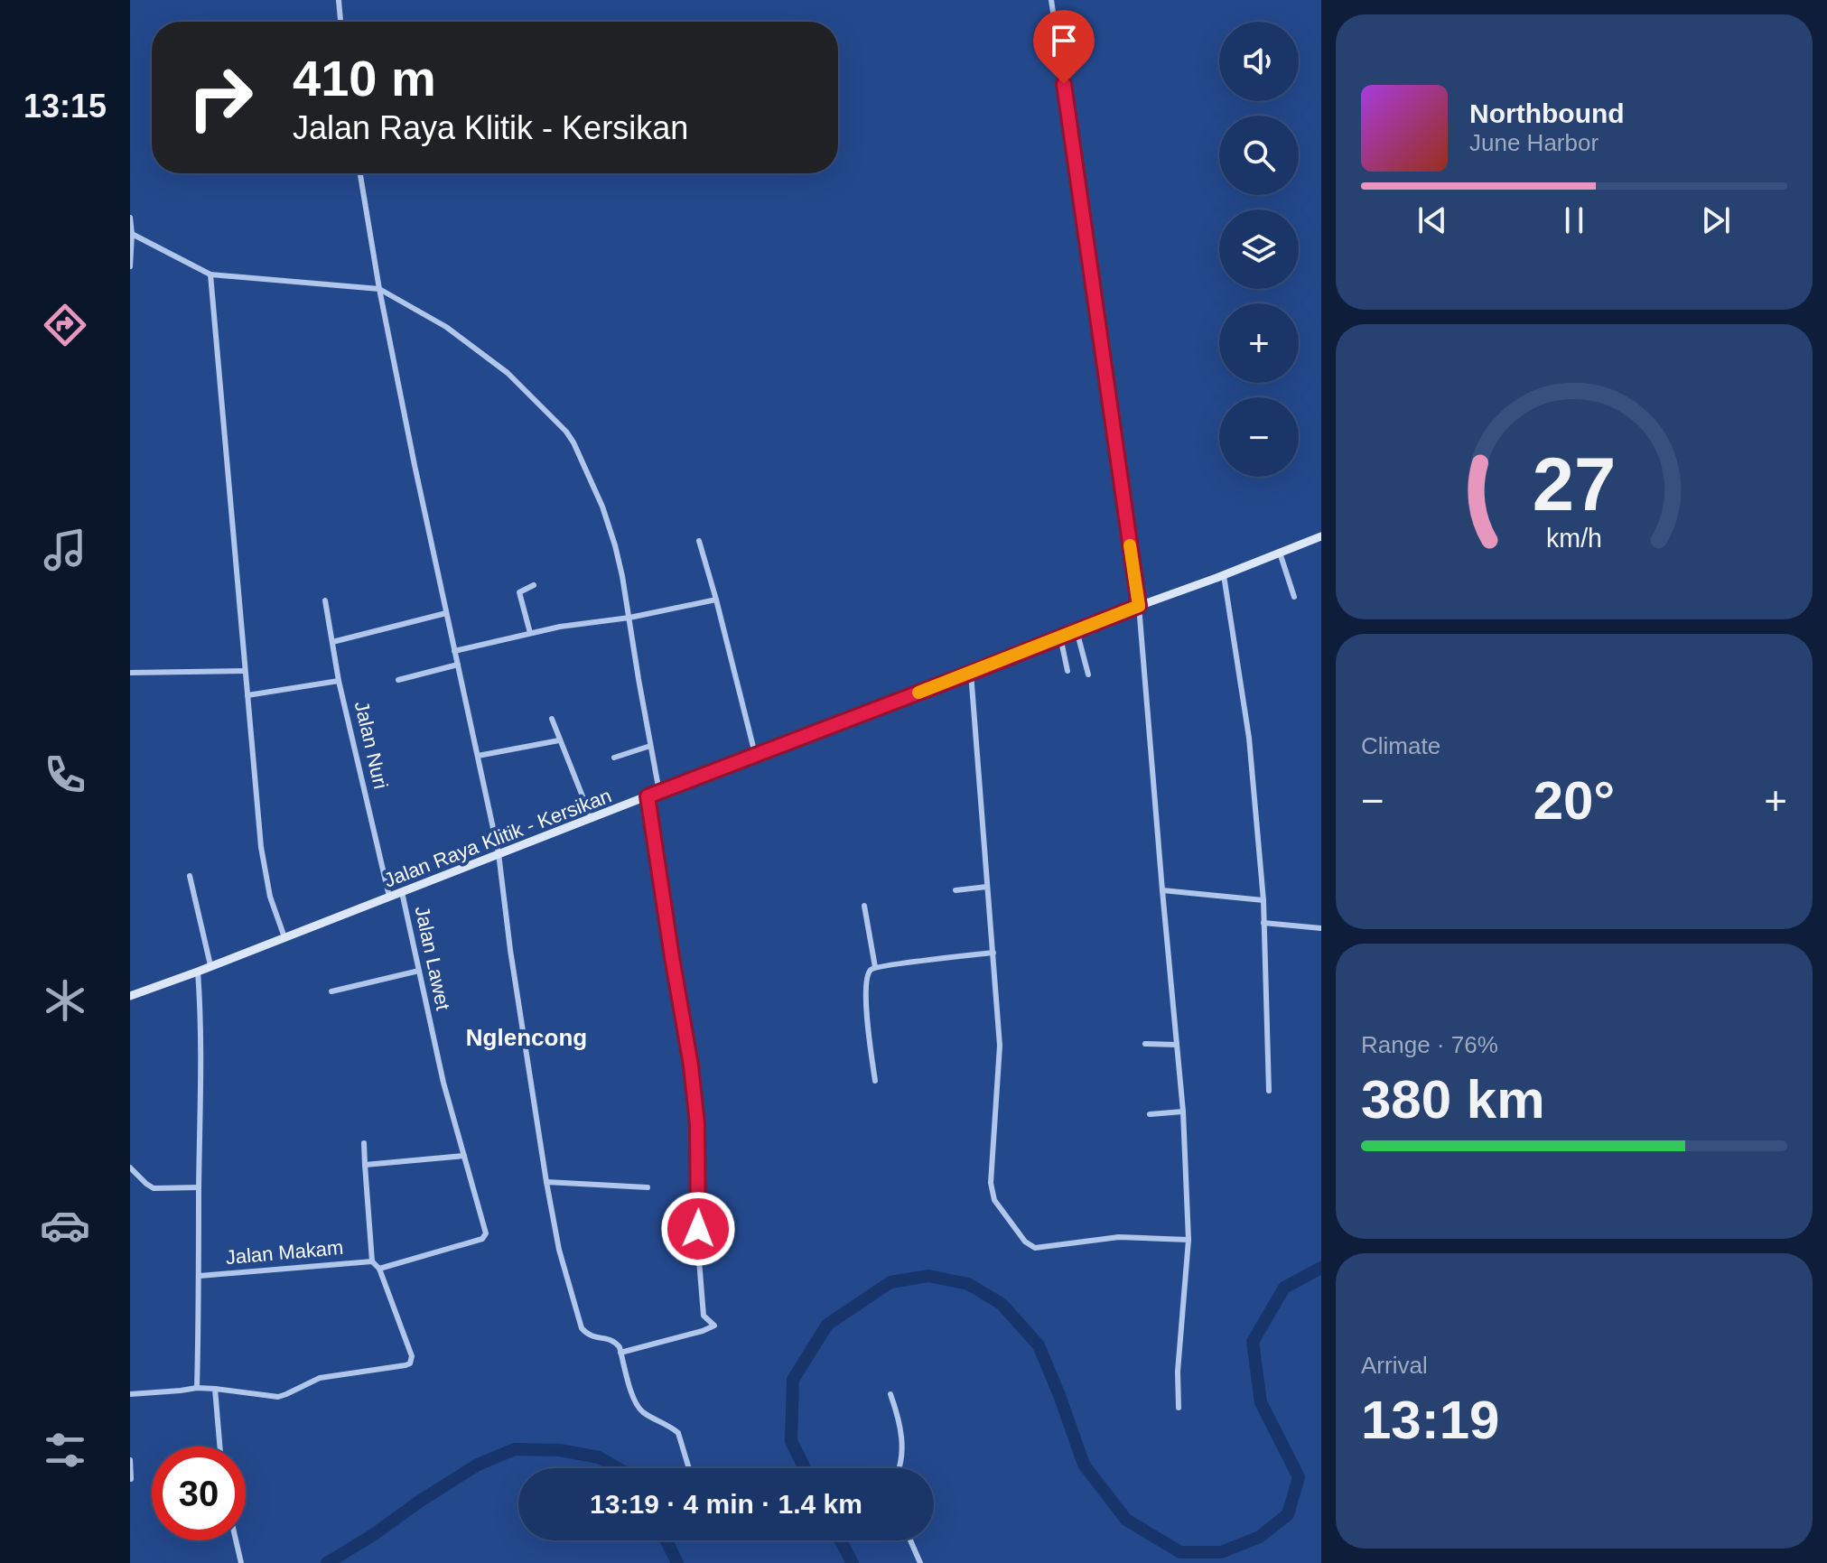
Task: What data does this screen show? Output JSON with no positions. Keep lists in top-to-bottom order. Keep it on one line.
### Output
{"streets":{"street":["Jalan Nuri","Jalan Raya Klitik - Kersikan","Jalan Lawet","Jalan Makam"]},"crossings":[["Jalan Nuri","Jalan Raya Klitik - Kersikan"],["Jalan Raya Klitik - Kersikan","Jalan Lawet"]],"districts":["Nglencong"],"page":{"tabs":"13:15","map_buttons":["+","−"],"turn":["410 m","Jalan Raya Klitik - Kersikan"],"song":["Northbound","June Harbor"],"tile":["Climate",["Range · 76%","380 km"],["Arrival","13:19"]],"heat":["−","20°","+"],"limit":"30","trip":"13:19 · 4 min · 1.4 km","gauge":["27","km/h"]}}
